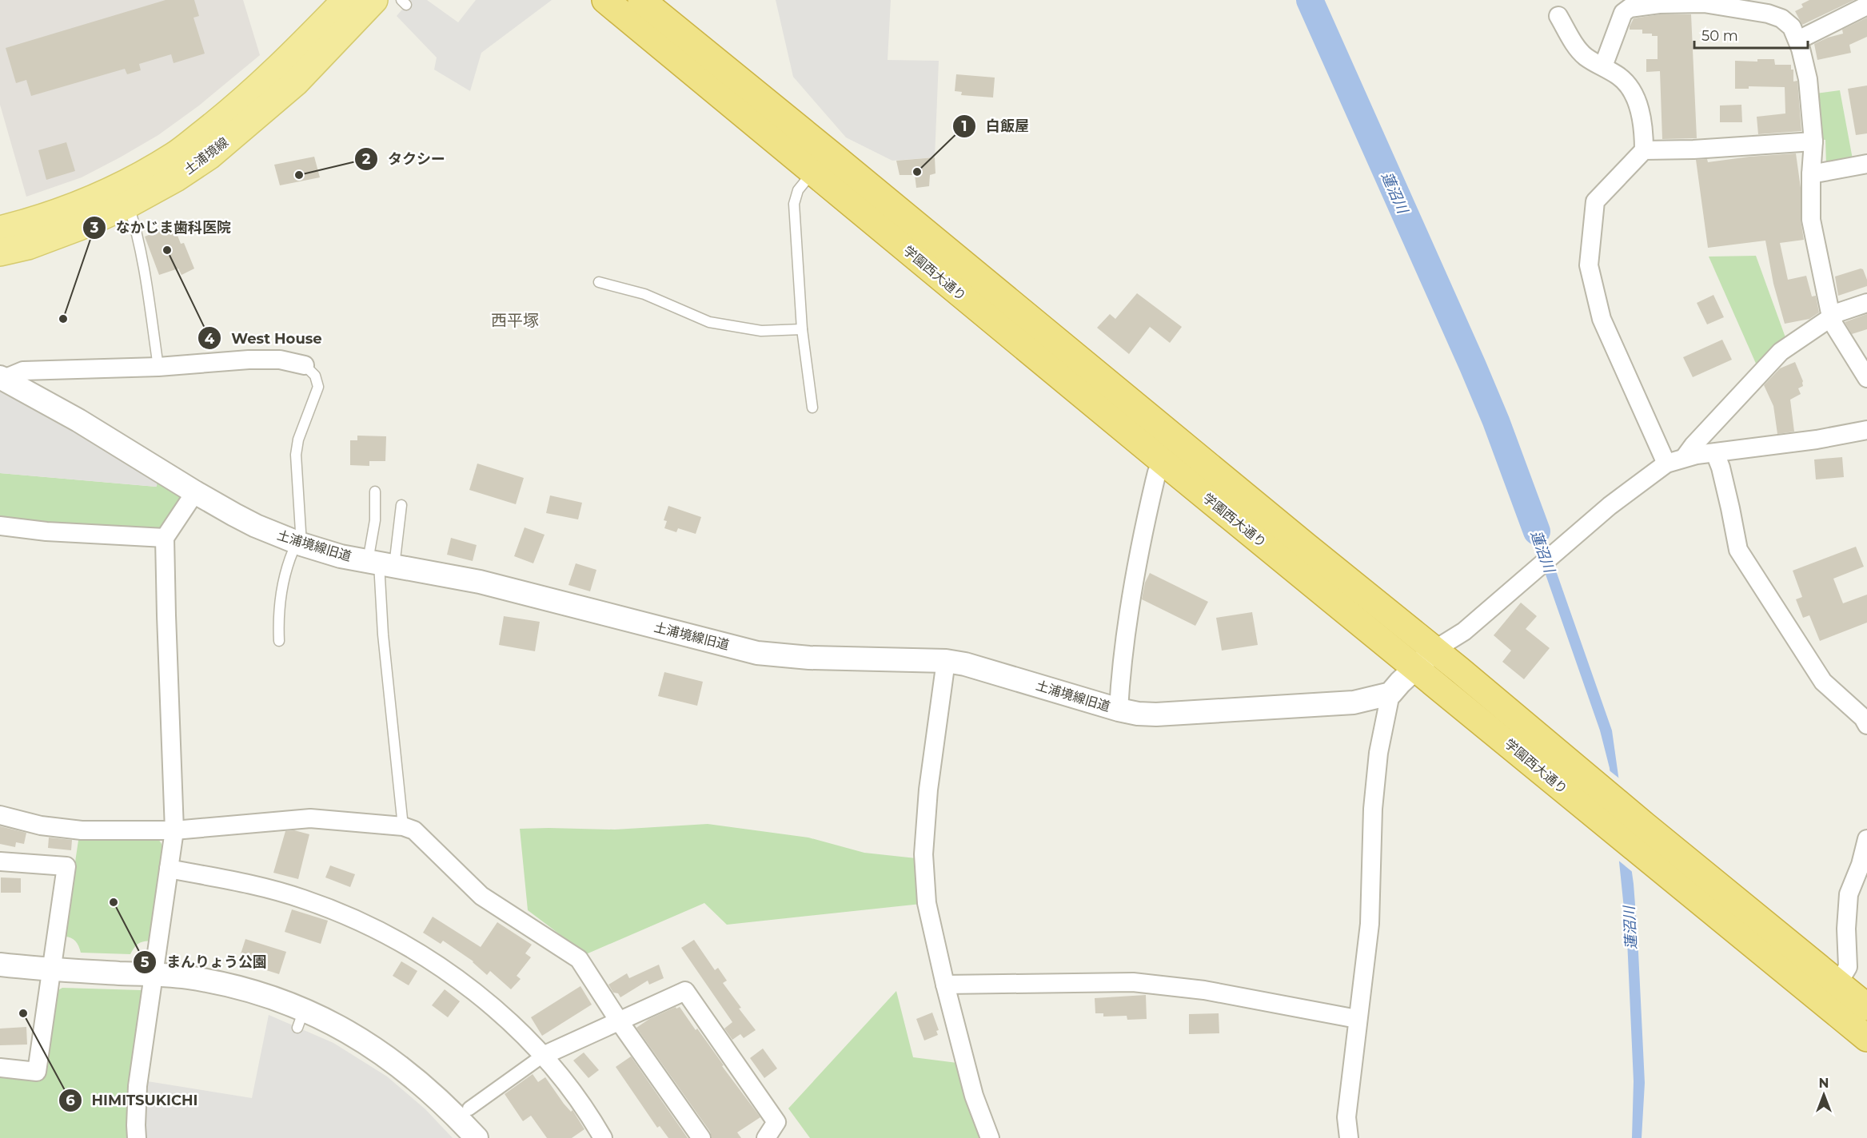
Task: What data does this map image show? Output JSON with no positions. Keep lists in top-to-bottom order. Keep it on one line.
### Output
{"streets":{"highway":["学園西大通り"],"main road":["土浦境線"],"street":["土浦境線旧道"]},"districts":["西平塚"],"water":["蓮沼川"],"places":["白飯屋","タクシー","West House","なかじま歯科医院","まんりょう公園","HIMITSUKICHI"],"scale_bar":"50 m","north":"top"}
